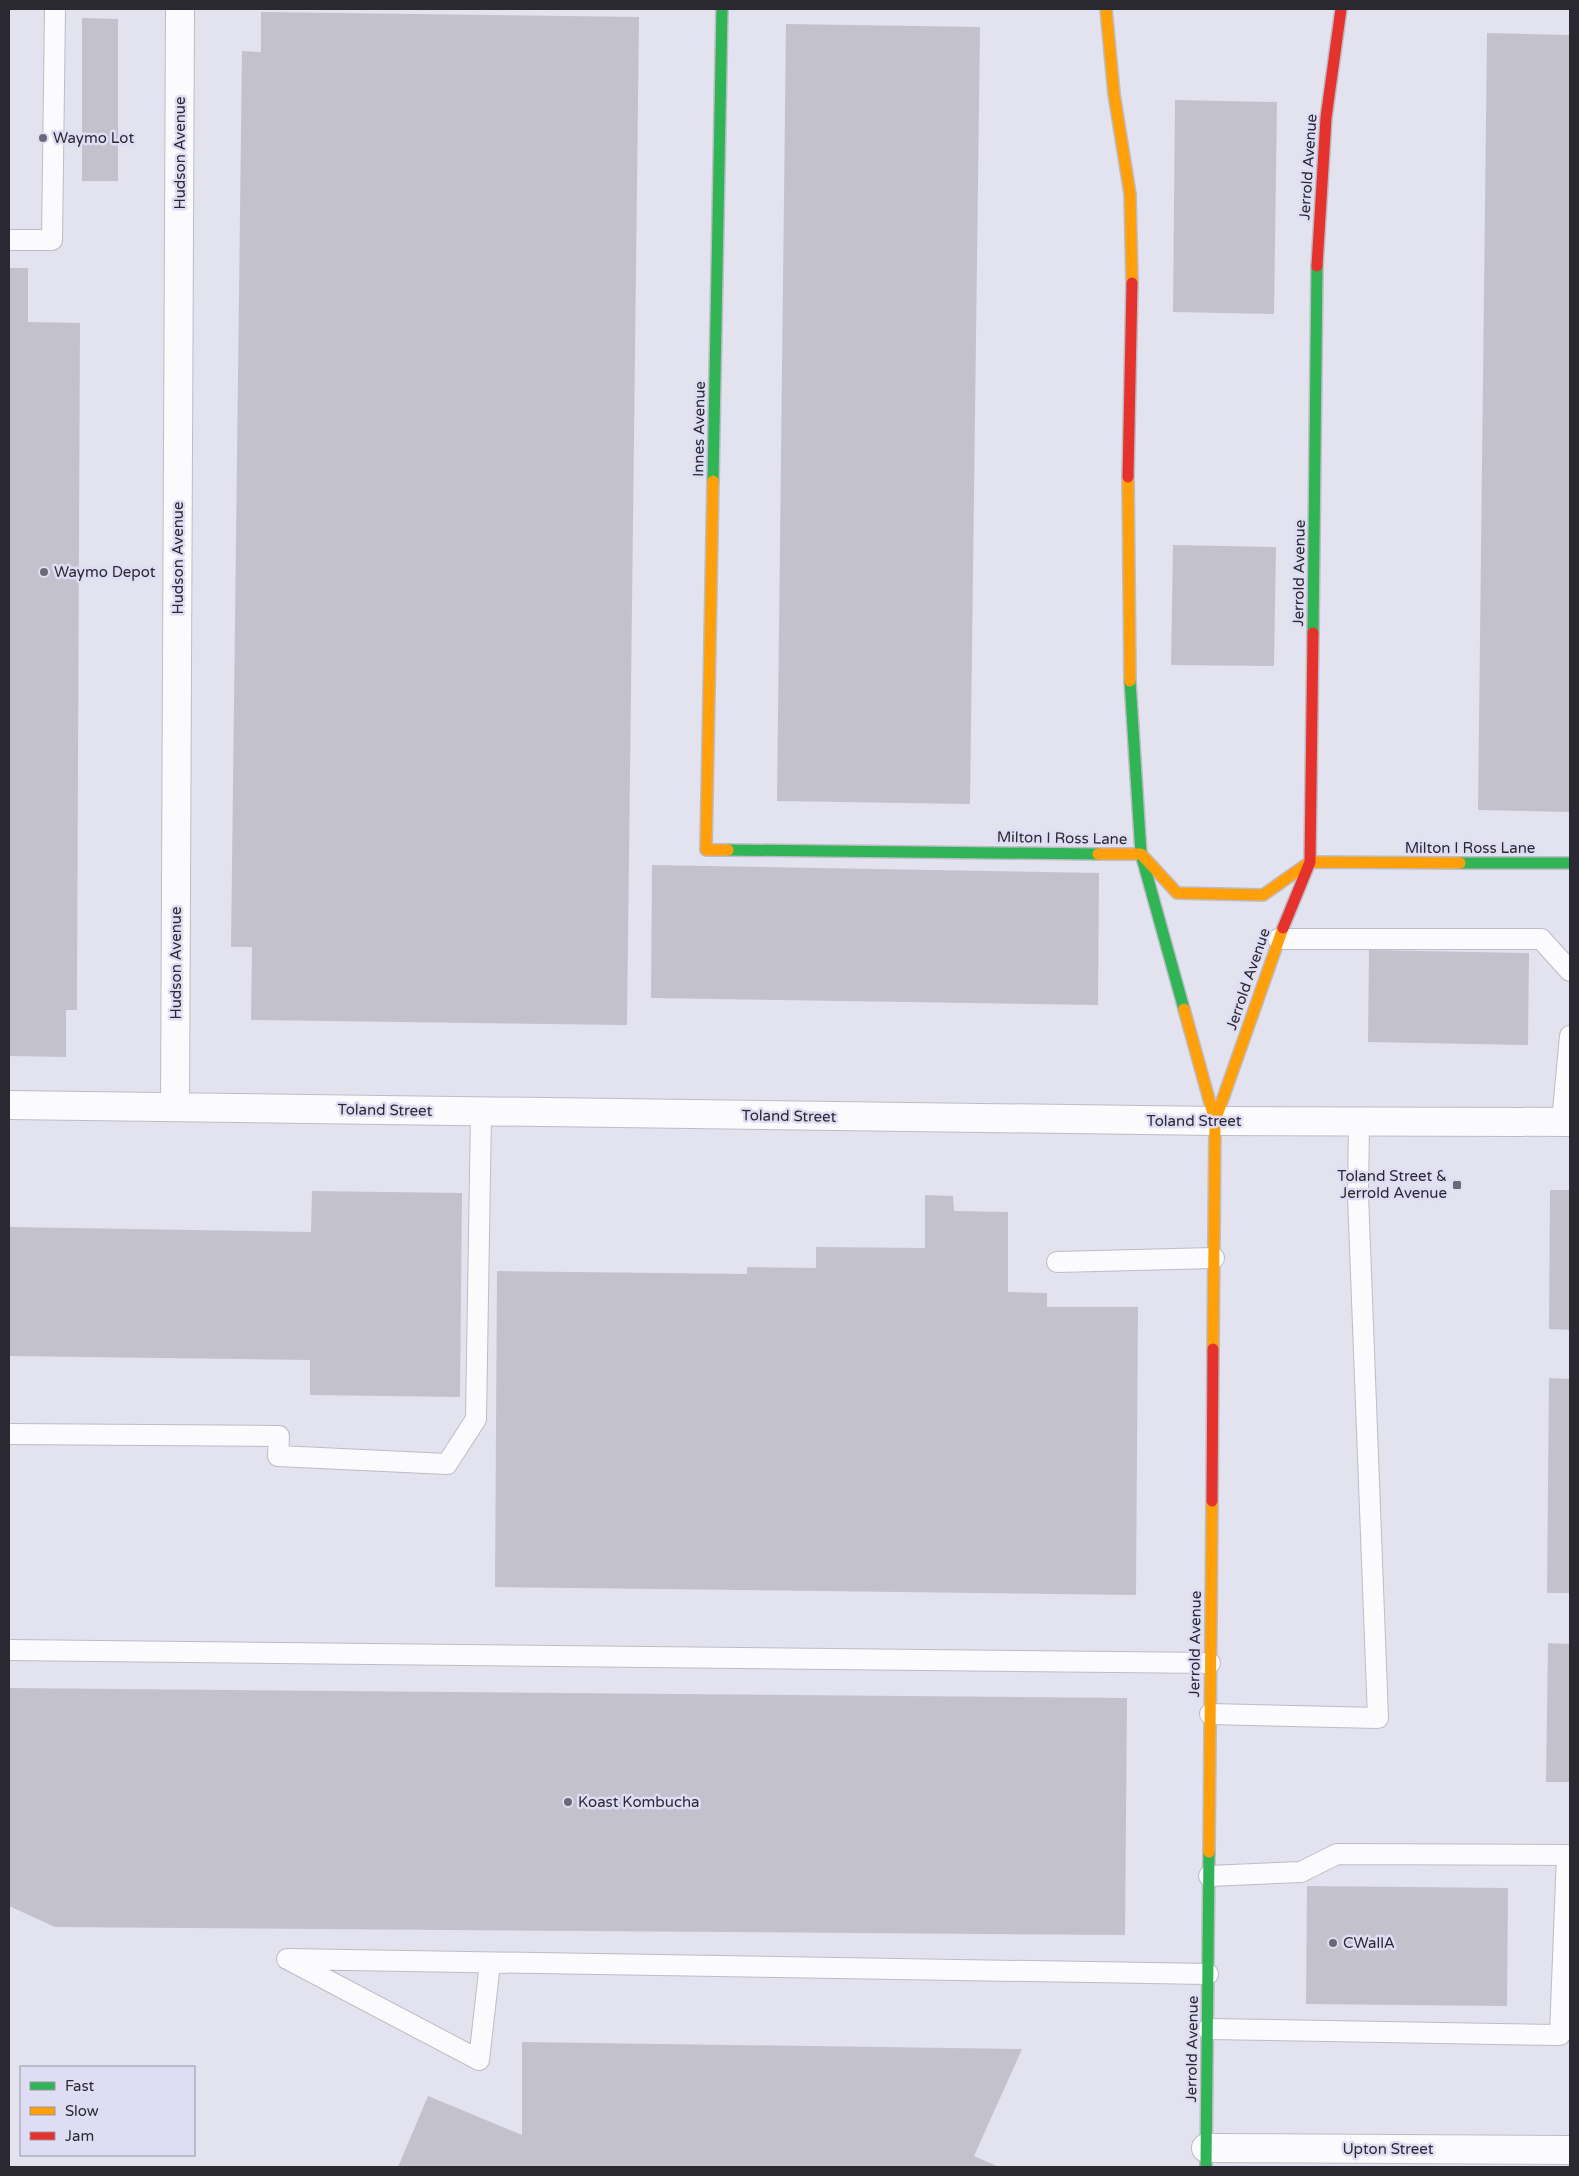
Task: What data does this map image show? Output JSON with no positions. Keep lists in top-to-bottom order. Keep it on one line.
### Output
{"streets":{"street":["Hudson Avenue","Jerrold Avenue","Innes Avenue","Milton I Ross Lane","Toland Street","Upton Street"]},"crossings":[["Hudson Avenue","Toland Street"],["Jerrold Avenue","Milton I Ross Lane"],["Jerrold Avenue","Toland Street"],["Jerrold Avenue","Upton Street"],["Innes Avenue","Milton I Ross Lane"]],"places":{"other":["Waymo Lot","Waymo Depot","Koast Kombucha","CWallA"],"transit":["Toland Street & Jerrold Avenue"]},"legend":["Fast","Slow","Jam"]}
